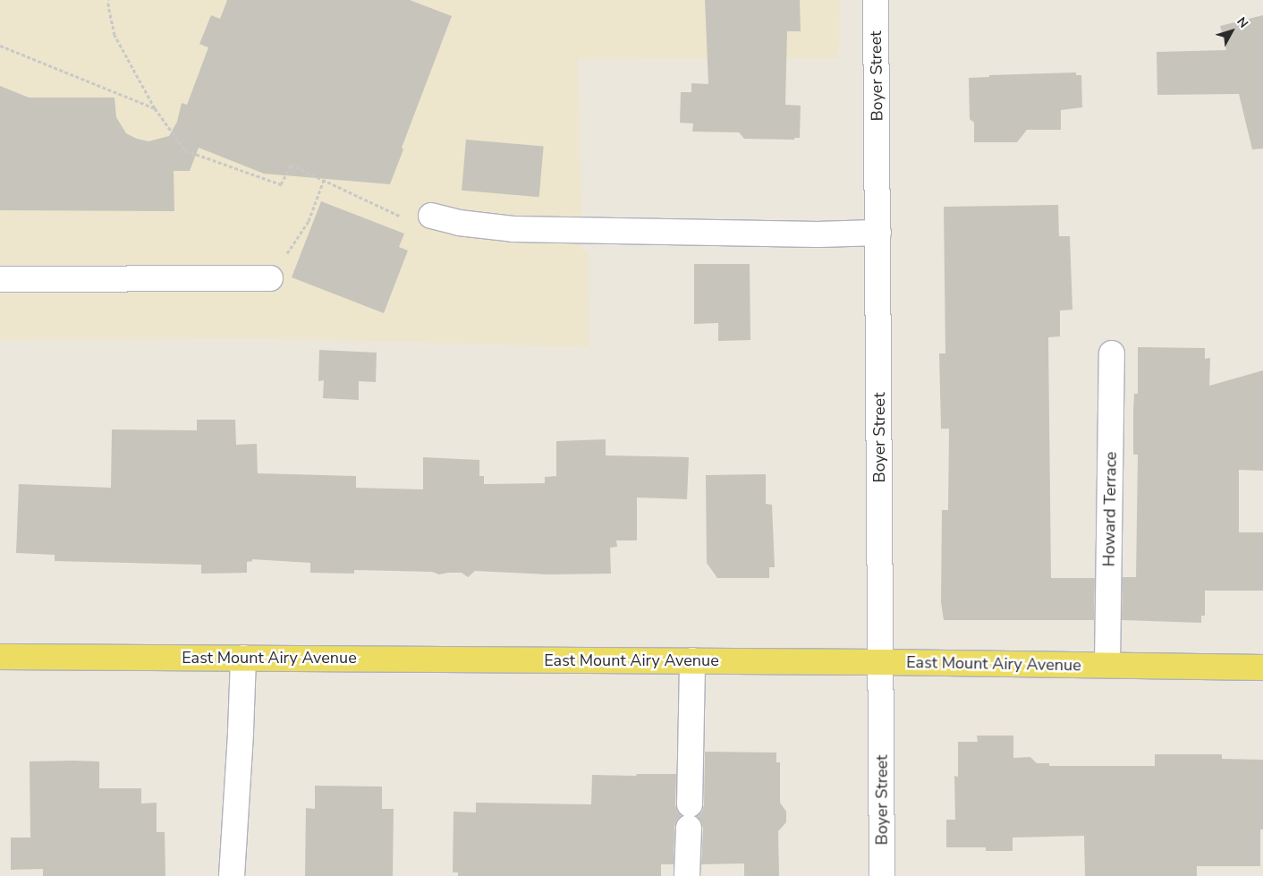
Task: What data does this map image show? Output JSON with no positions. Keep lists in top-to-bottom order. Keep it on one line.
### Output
{"streets":{"main road":["East Mount Airy Avenue"],"street":["Boyer Street","Howard Terrace"]},"crossings":[["Boyer Street","East Mount Airy Avenue"],["Howard Terrace","East Mount Airy Avenue"]],"north":"top right"}
